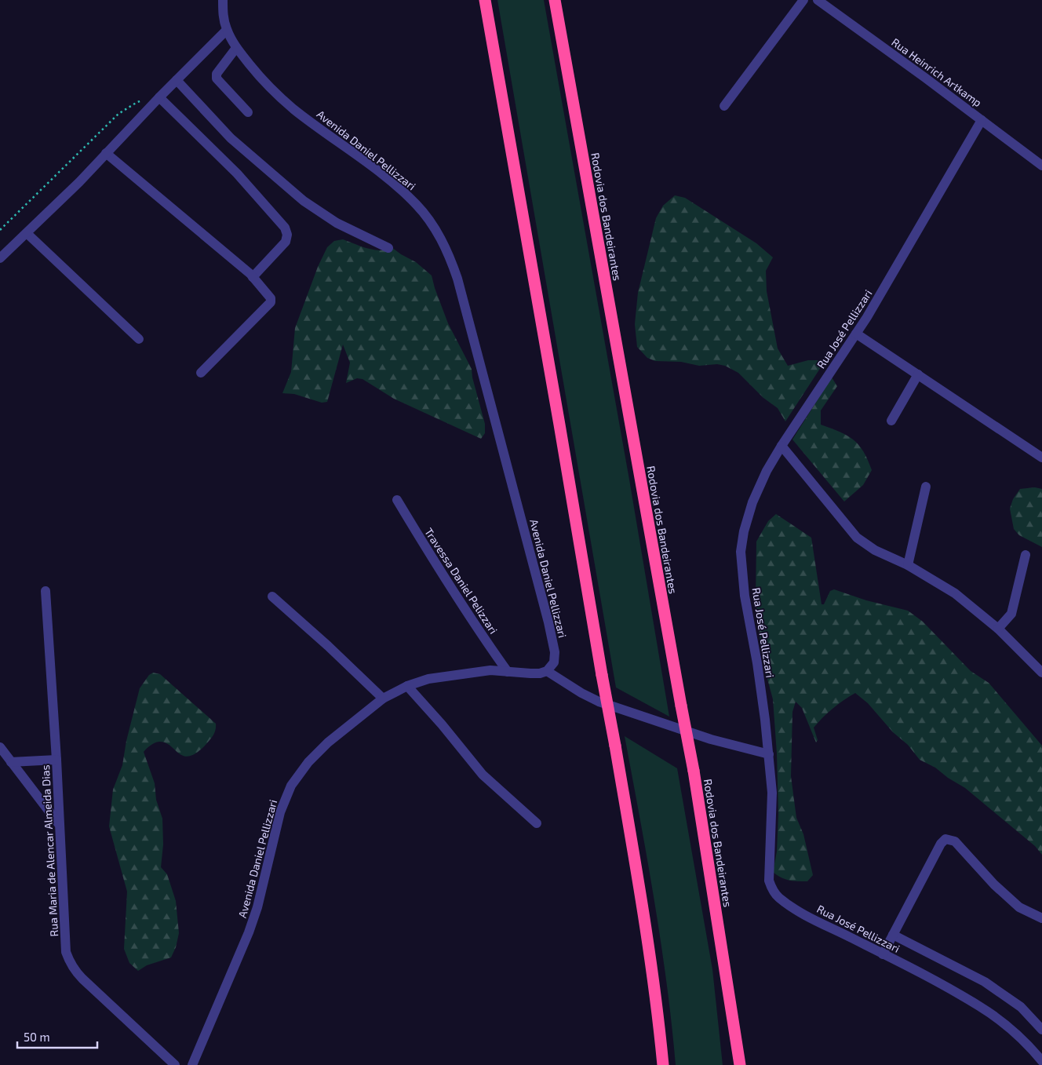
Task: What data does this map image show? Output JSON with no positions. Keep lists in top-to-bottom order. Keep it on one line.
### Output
{"streets":{"highway":["Rodovia dos Bandeirantes"],"street":["Rua Heinrich Artkamp","Avenida Daniel Pellizzari","Rua José Pellizzari","Travessa Daniel Pelizzari","Rua Maria de Alencar Almeida Dias"]},"crossings":[["Rua Heinrich Artkamp","Rua José Pellizzari"],["Avenida Daniel Pellizzari","Travessa Daniel Pelizzari"]],"scale_bar":"50 m"}
